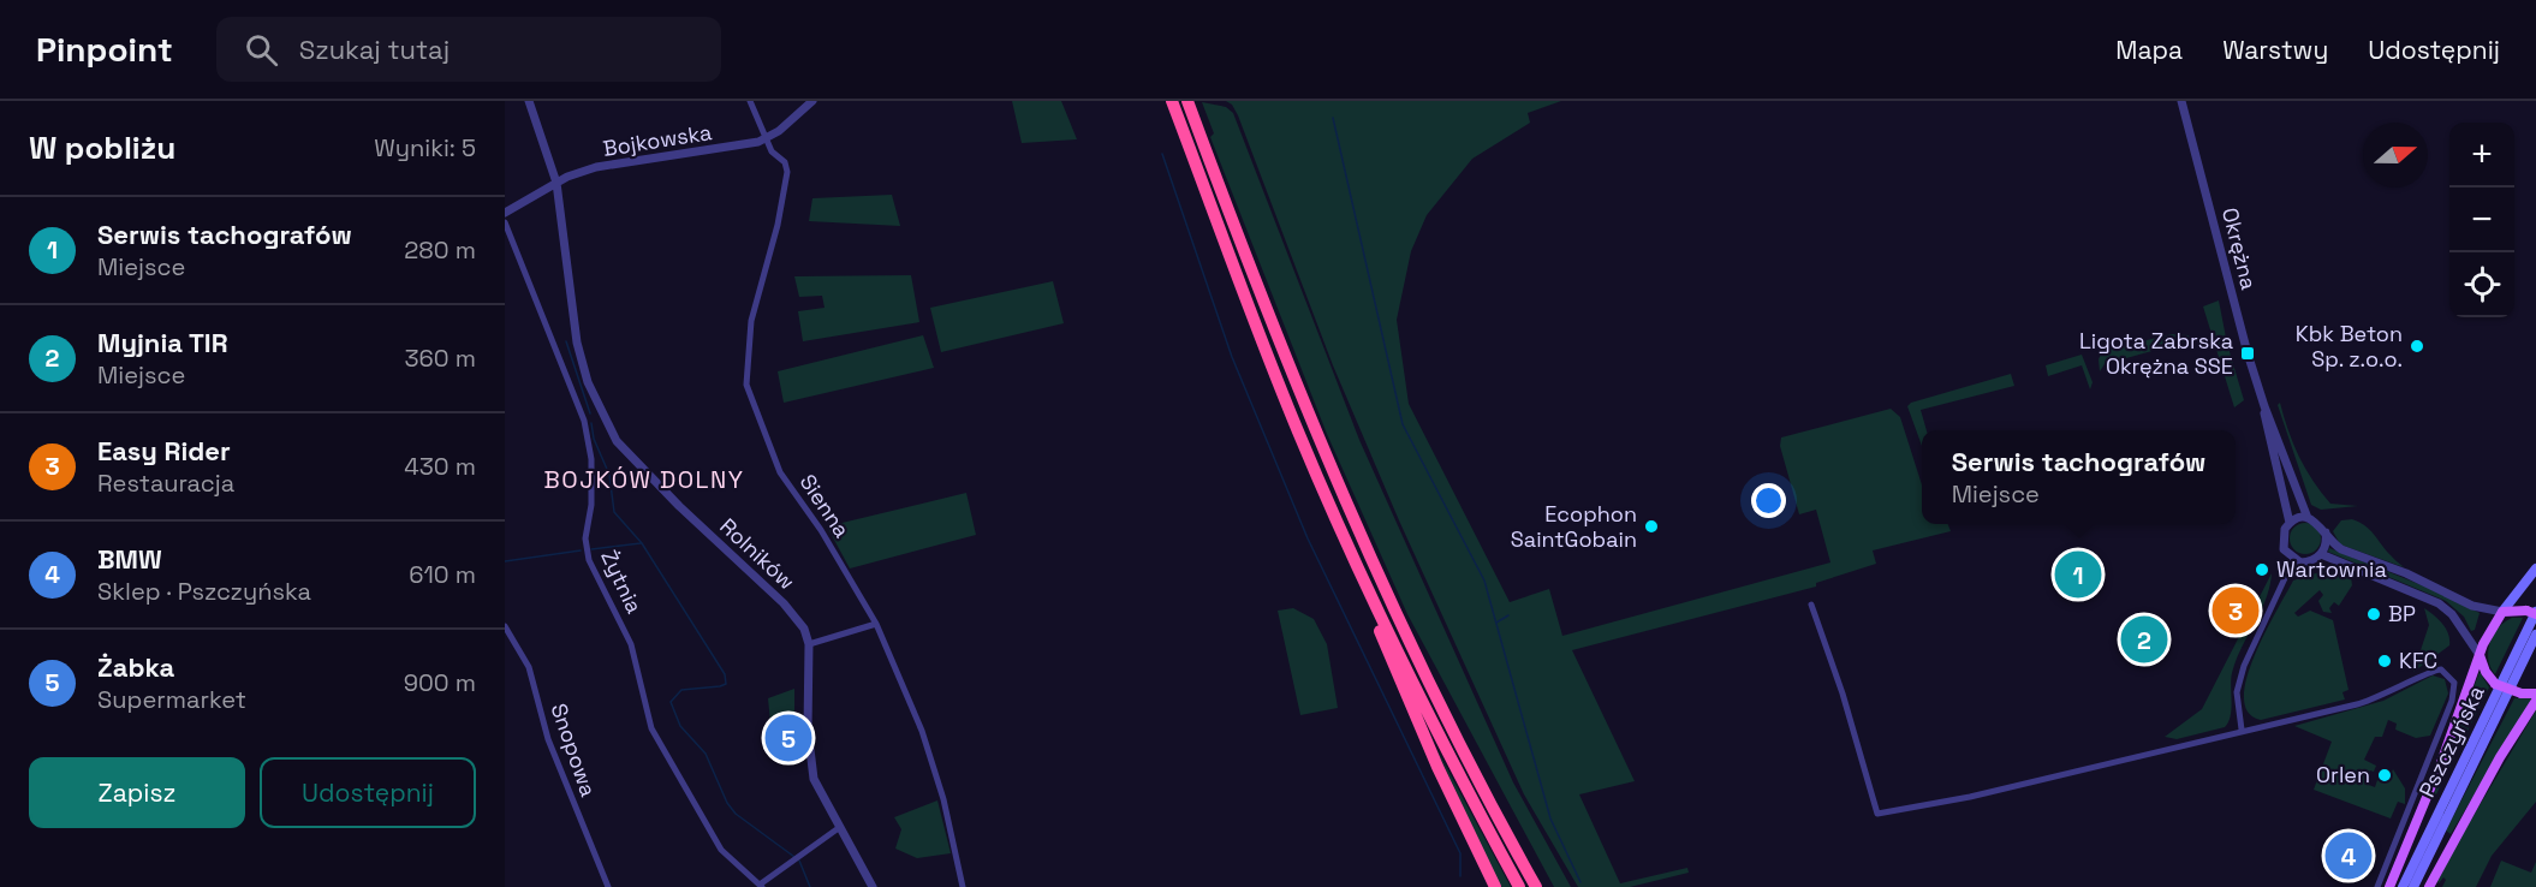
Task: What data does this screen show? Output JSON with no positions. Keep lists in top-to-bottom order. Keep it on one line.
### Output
{"streets":{"main road":["Pszczyńska"],"street":["Bojkowska","Okrężna","Sienna","Rolników","Żytnia","Snopowa"]},"crossings":[["Bojkowska","Sienna"],["Bojkowska","Rolników"]],"districts":["BOJKÓW DOLNY"],"places":{"other":["Kbk Beton Sp. z.o.o.","Ecophon SaintGobain","Wartownia","BP","KFC","Orlen"],"transit":["Ligota Zabrska Okrężna SSE"]},"north":"right","page":{"header":"Pinpoint","search":"Szukaj tutaj","nav":["Mapa","Warstwy","Udostępnij"],"heading":["W pobliżu","Wyniki: 5"],"map_buttons":["+","−"],"list":[{"mark":"1","name":"Serwis tachografów","note":"Miejsce","value":"280 m"},{"mark":"2","name":"Myjnia TIR","note":"Miejsce","value":"360 m"},{"mark":"3","name":"Easy Rider","note":"Restauracja","value":"430 m"},{"mark":"4","name":"BMW","note":"Sklep · Pszczyńska","value":"610 m"},{"mark":"5","name":"Żabka","note":"Supermarket","value":"900 m"}],"popup":["Serwis tachografów","Miejsce"],"pins":["1","3","2","5","4"],"buttons":["Zapisz","Udostępnij"]}}
